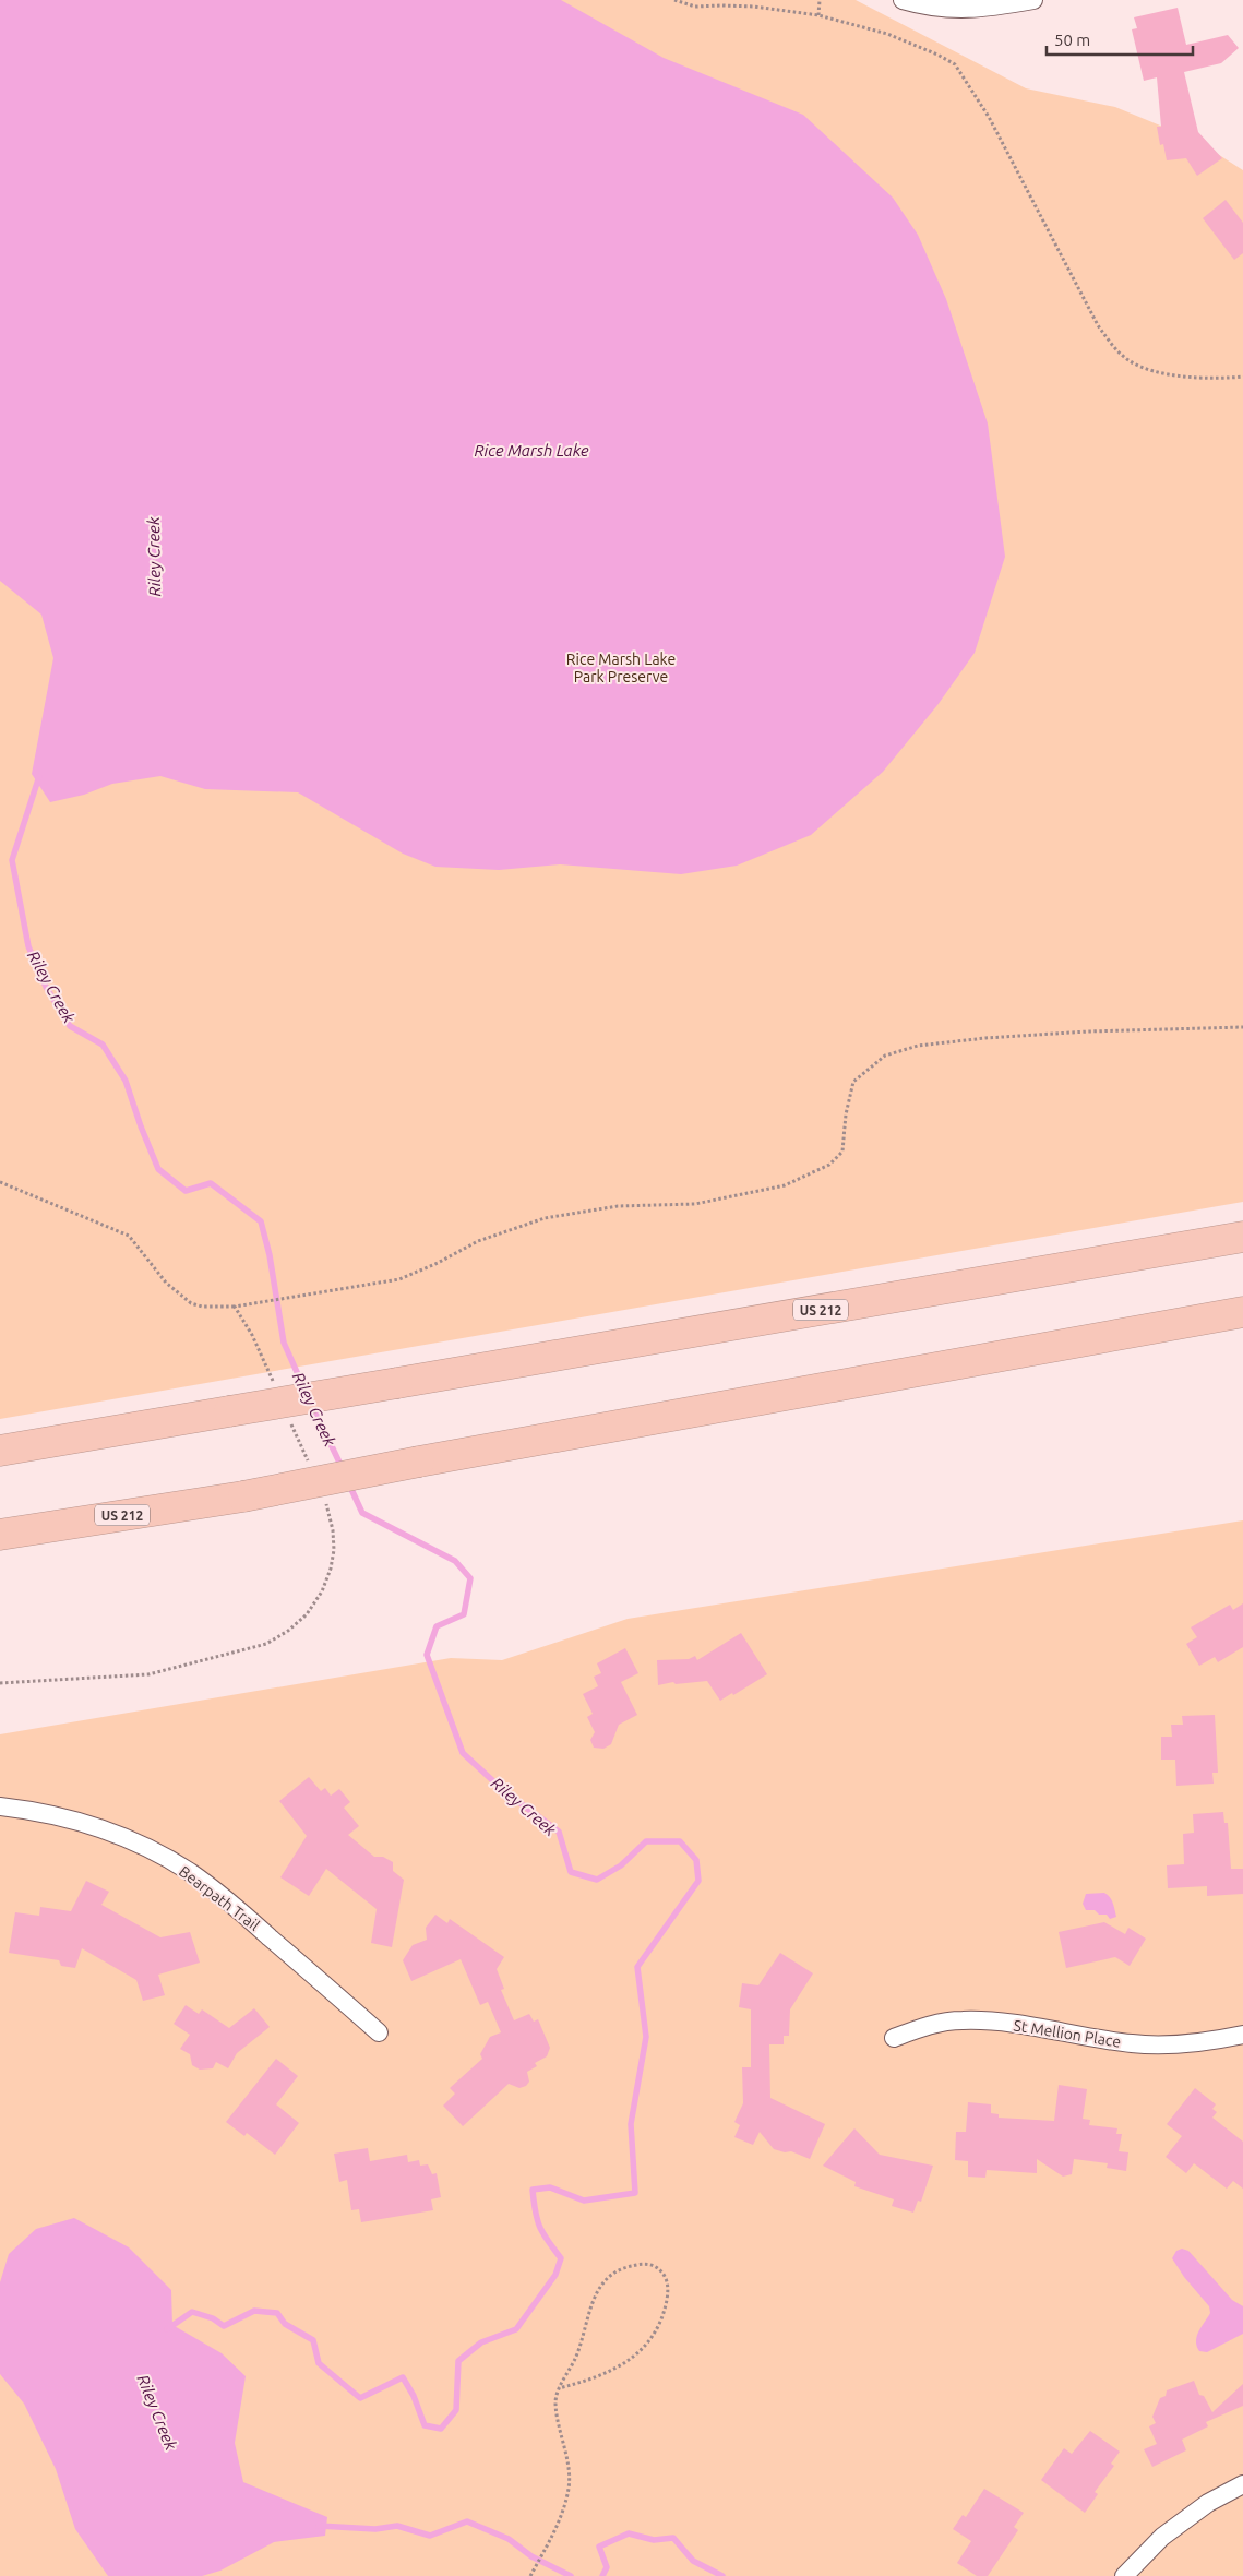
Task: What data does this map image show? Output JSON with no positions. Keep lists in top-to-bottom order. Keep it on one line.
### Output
{"streets":{"highway":["US 212"],"street":["Bearpath Trail","St Mellion Place"]},"water":["Rice Marsh Lake","Riley Creek"],"parks":["Rice Marsh Lake Park Preserve"],"scale_bar":"50 m"}
